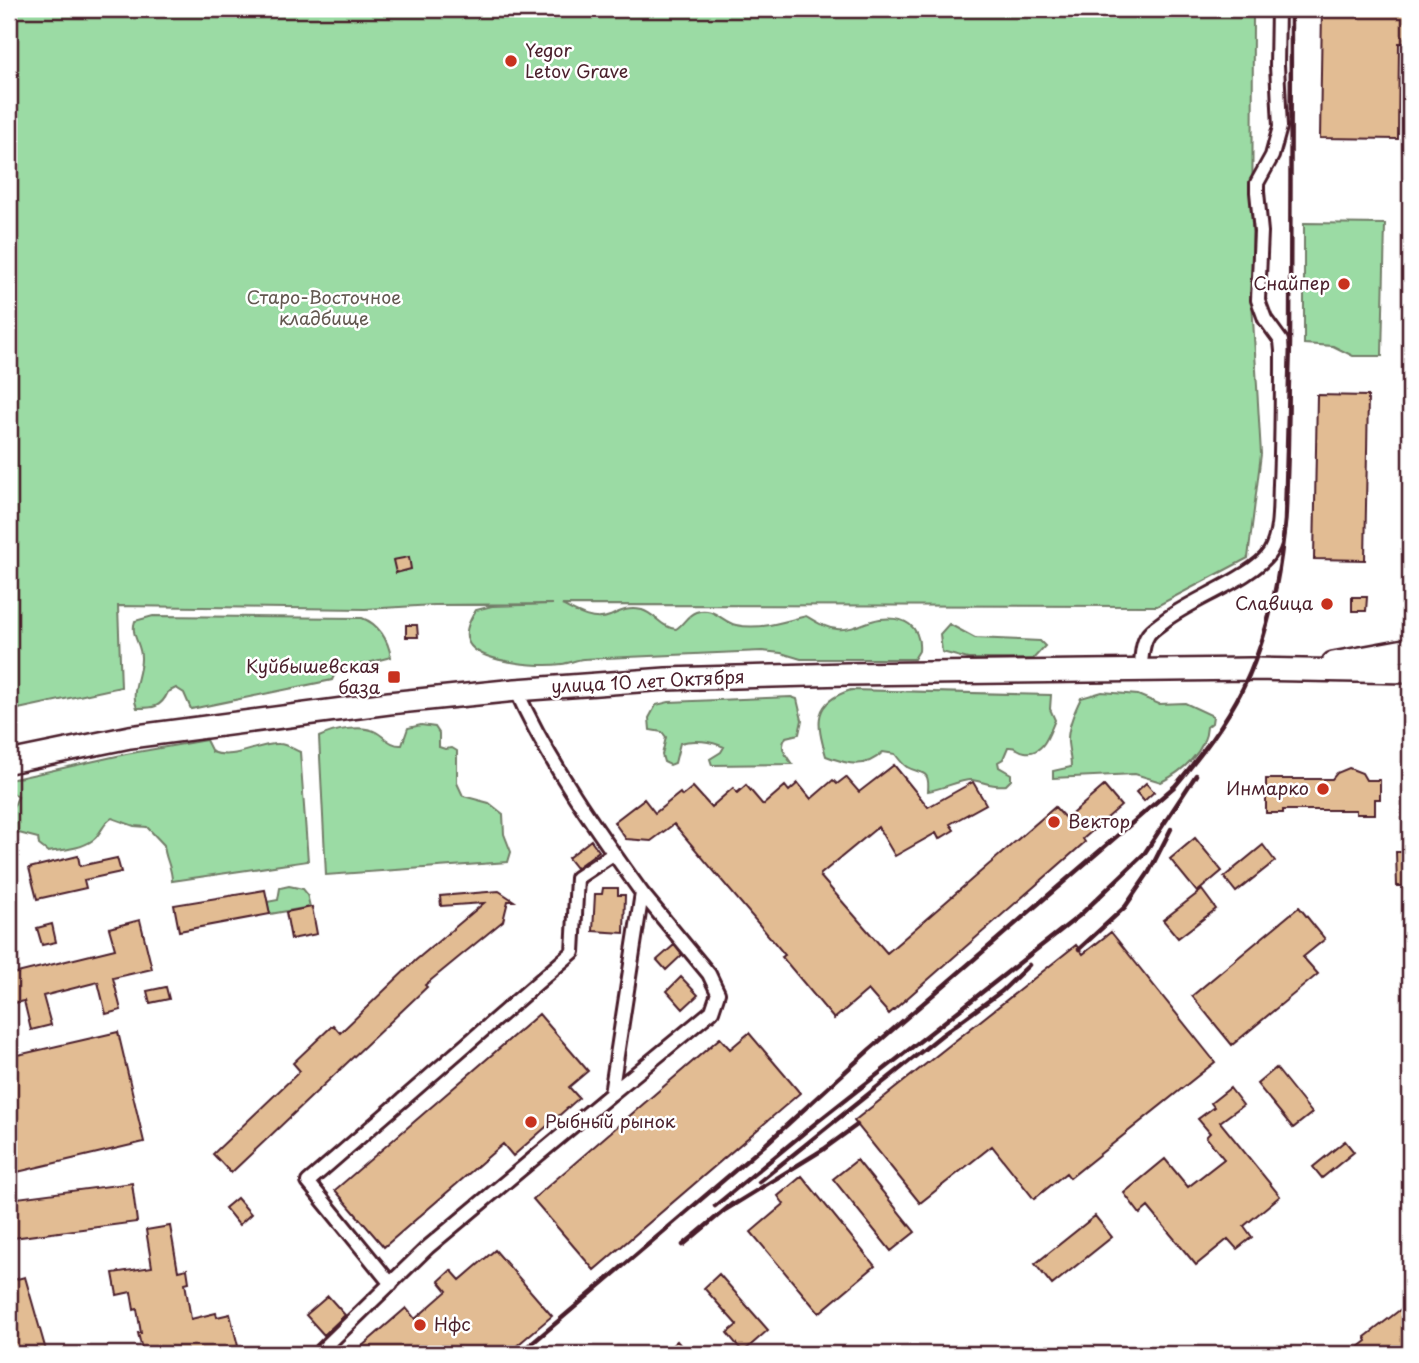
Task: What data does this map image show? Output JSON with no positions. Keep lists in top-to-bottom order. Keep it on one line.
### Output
{"streets":{"main road":["улица 10 лет Октября"]},"parks":["Старо-Восточное кладбище"],"places":{"other":["Yegor Letov Grave","Снайпер","Славица","Инмарко","Вектор","Рыбный рынок","Нфс"],"transit":["Куйбышевская база"]}}
